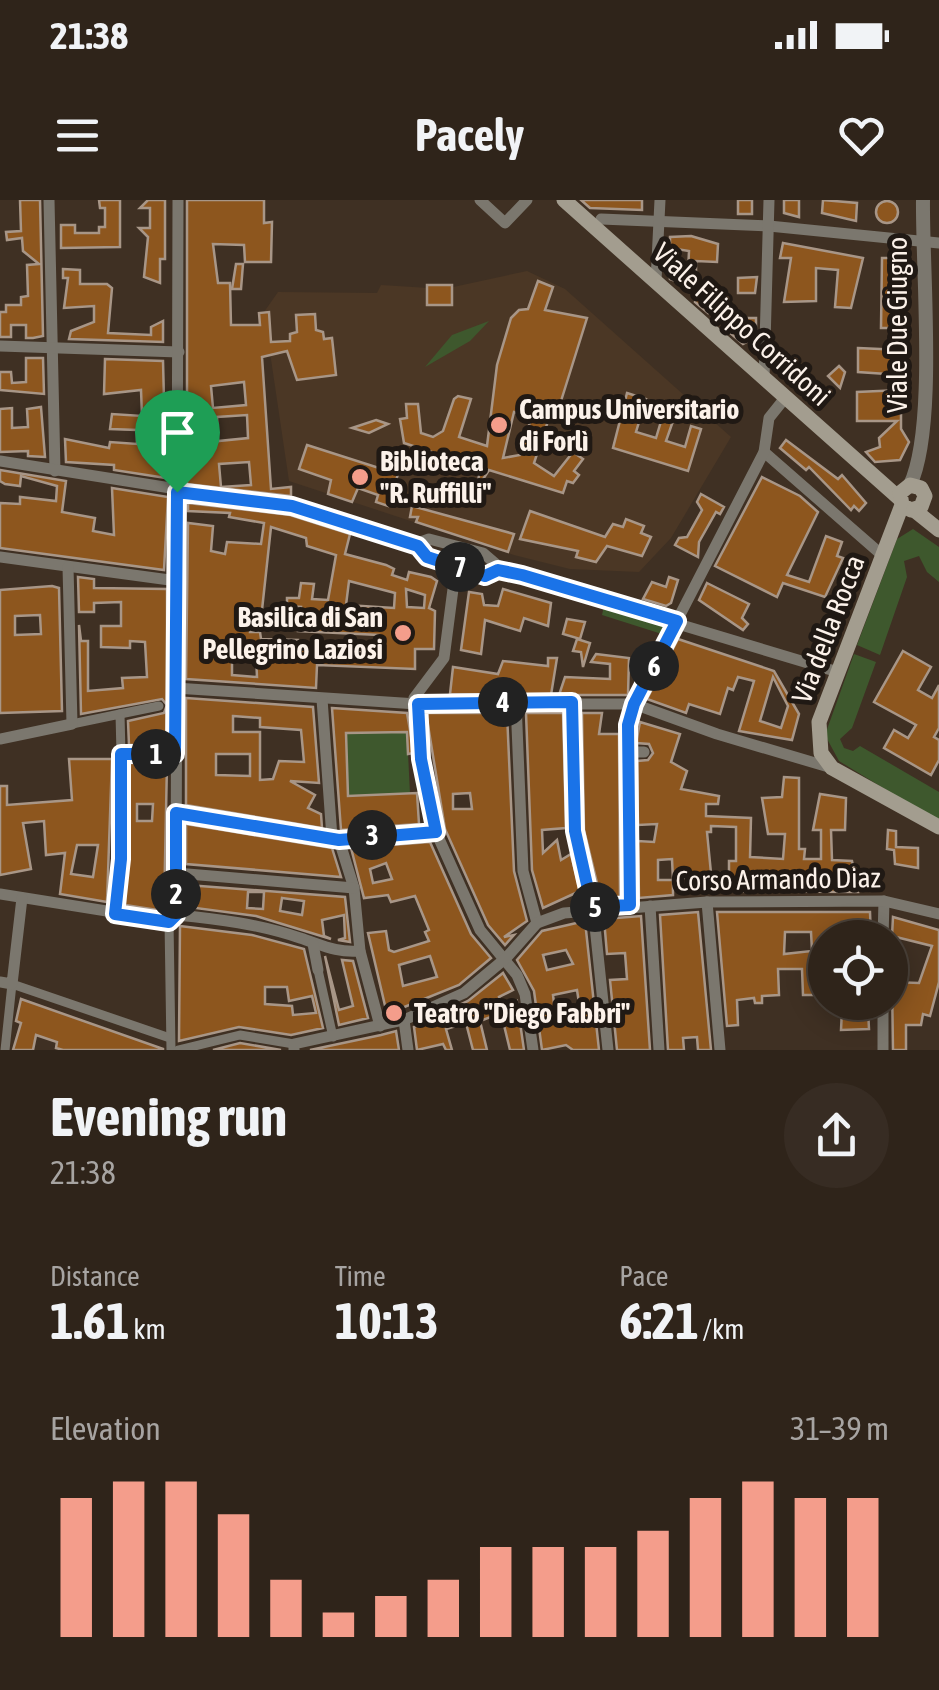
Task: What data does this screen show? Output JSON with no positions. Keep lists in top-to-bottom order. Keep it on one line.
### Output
{"streets":{"main road":["Viale Filippo Corridoni","Via della Rocca"],"street":["Viale Due Giugno","Corso Armando Diaz"]},"crossings":[["Viale Filippo Corridoni","Viale Due Giugno"],["Viale Filippo Corridoni","Via della Rocca"],["Viale Due Giugno","Via della Rocca"]],"places":["Campus Universitario di Forlì","Biblioteca \"R. Ruffilli\"","Basilica di San Pellegrino Laziosi","Teatro \"Diego Fabbri\""],"page":{"status":"21:38","header":"Pacely","pins":["7","6","4","1","3","2","5"],"heading":["Evening run","21:38"],"stats":[["Distance","1.61 km"],["Time","10:13"],["Pace","6:21 /km"]],"chart":["Elevation","31–39 m"]}}
